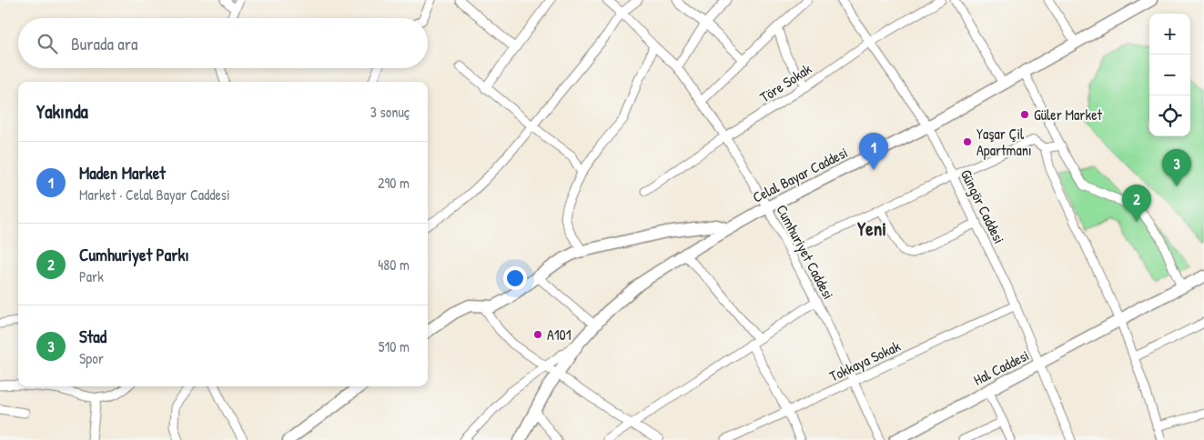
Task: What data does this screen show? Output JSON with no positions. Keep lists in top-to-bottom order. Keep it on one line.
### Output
{"streets":{"street":["Töre Sokak","Celal Bayar Caddesi","Güngör Caddesi","Cumhuriyet Caddesi","Tokkaya Sokak","Hal Caddesi"]},"crossings":[["Töre Sokak","Güngör Caddesi"],["Töre Sokak","Cumhuriyet Caddesi"],["Celal Bayar Caddesi","Güngör Caddesi"],["Celal Bayar Caddesi","Cumhuriyet Caddesi"],["Güngör Caddesi","Tokkaya Sokak"],["Güngör Caddesi","Hal Caddesi"],["Cumhuriyet Caddesi","Tokkaya Sokak"]],"districts":["Yeni"],"places":["Güler Market","Yaşar Çil Apartmanı","A101"],"page":{"map_buttons":["+","−"],"search":"Burada ara","heading":["Yakında","3 sonuç"],"pins":["1","3","2"],"list":[{"mark":"1","name":"Maden Market","note":"Market · Celal Bayar Caddesi","value":"290 m"},{"mark":"2","name":"Cumhuriyet Parkı","note":"Park","value":"480 m"},{"mark":"3","name":"Stad","note":"Spor","value":"510 m"}]}}
